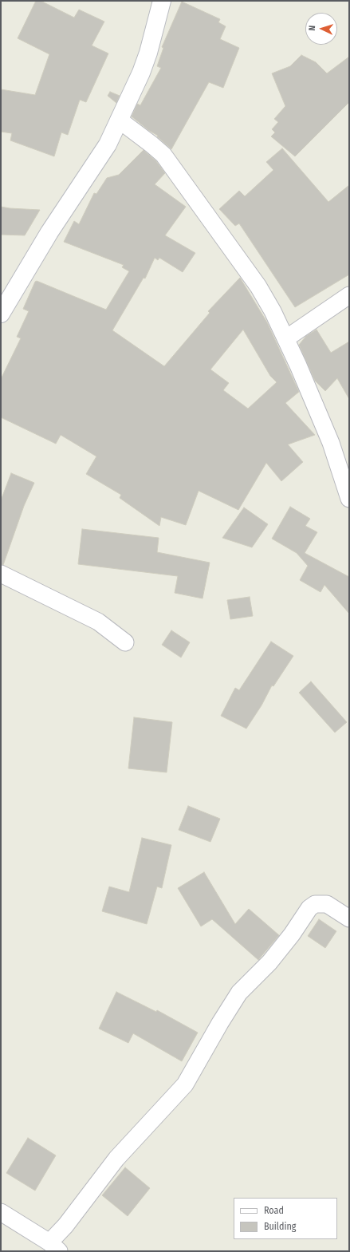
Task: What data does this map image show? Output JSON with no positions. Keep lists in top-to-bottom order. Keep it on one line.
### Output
{"legend":["Road","Building"],"north":"left"}
